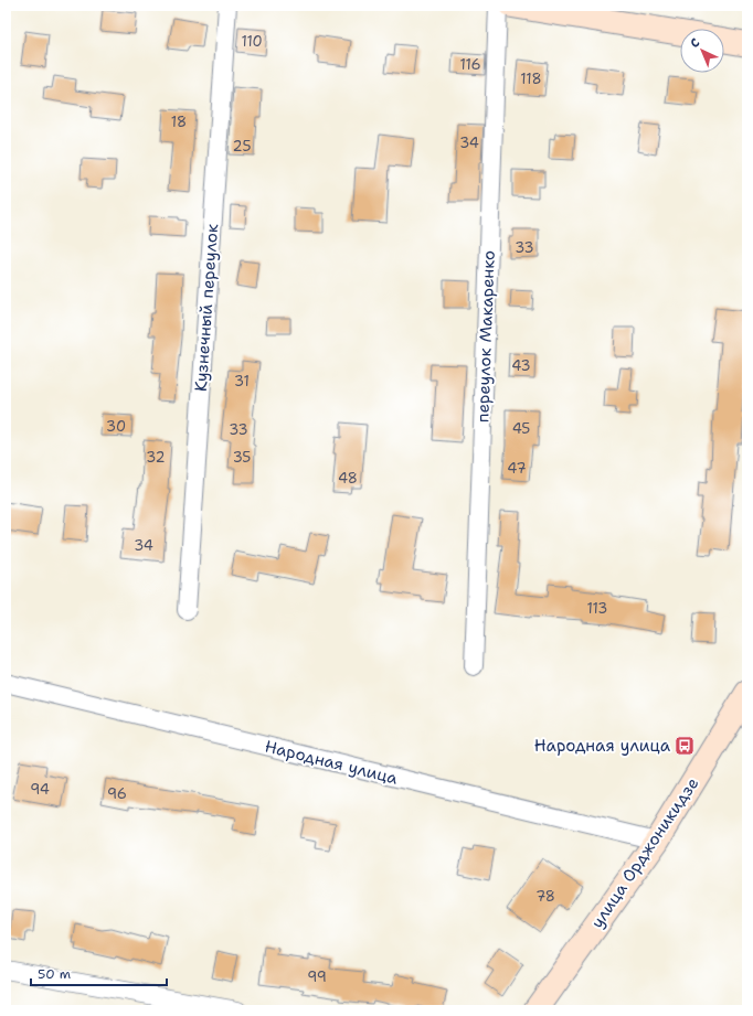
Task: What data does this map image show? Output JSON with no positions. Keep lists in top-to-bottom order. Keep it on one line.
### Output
{"streets":{"main road":["улица Орджоникидзе"],"street":["Кузнечный переулок","переулок Макаренко","Народная улица"]},"crossings":[["Народная улица","улица Орджоникидзе"]],"places":{"bus stop":["Народная улица"]},"house_numbers":["110","116","118","18","34","25","33","43","31","30","45","33","32","35","47","48","34","113","94","96","78","99"],"scale_bar":"50 m","north":"top left"}
